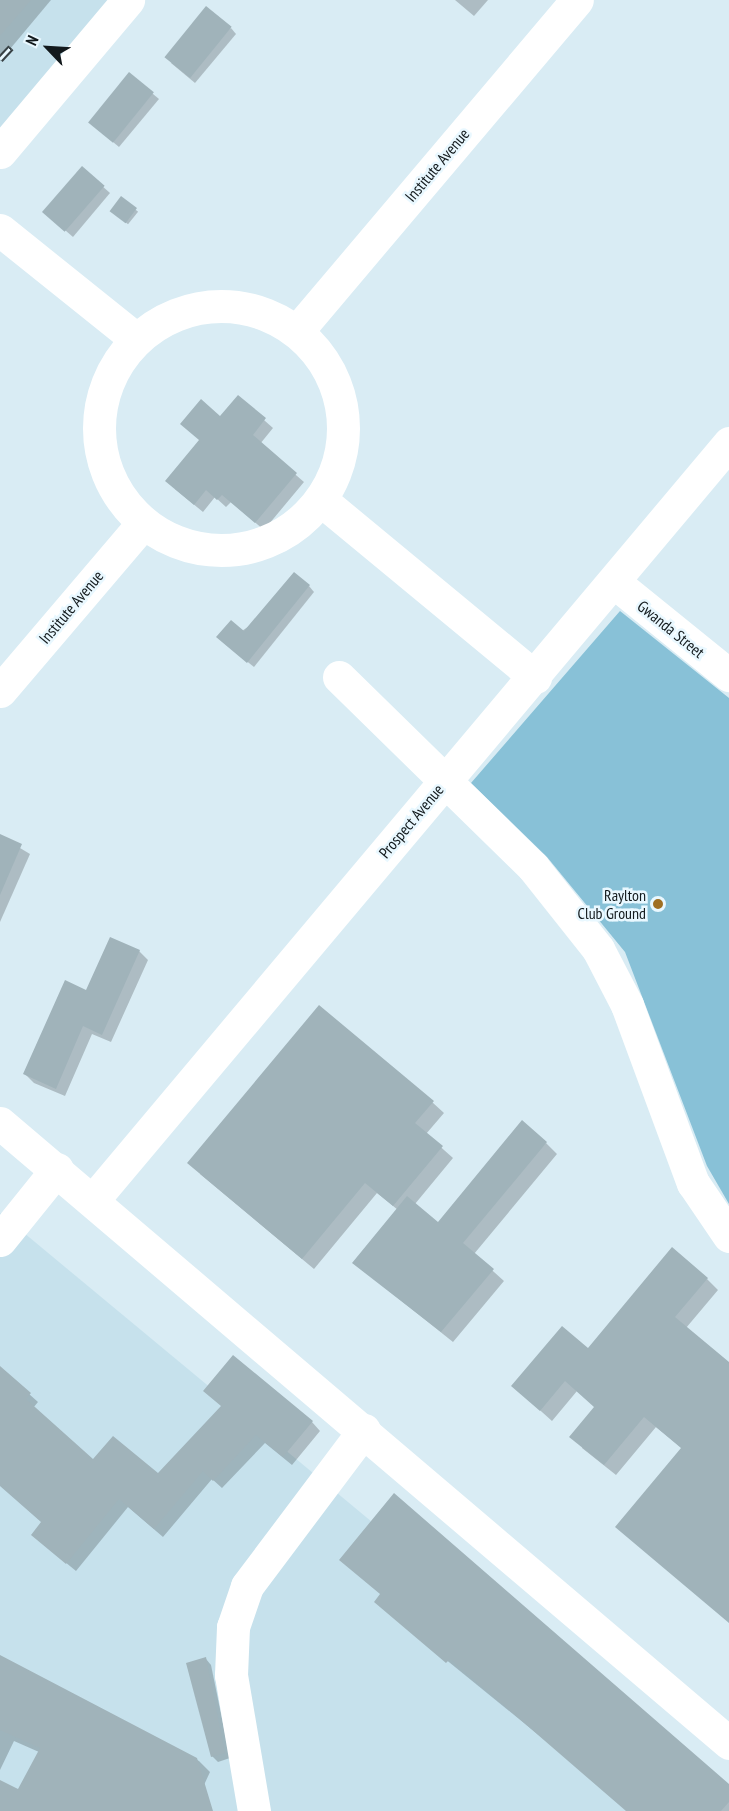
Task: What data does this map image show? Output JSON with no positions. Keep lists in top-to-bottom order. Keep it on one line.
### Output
{"streets":{"street":["Institute Avenue","Gwanda Street","Prospect Avenue"]},"crossings":[["Gwanda Street","Prospect Avenue"]],"places":["Raylton Club Ground"],"north":"top left"}
